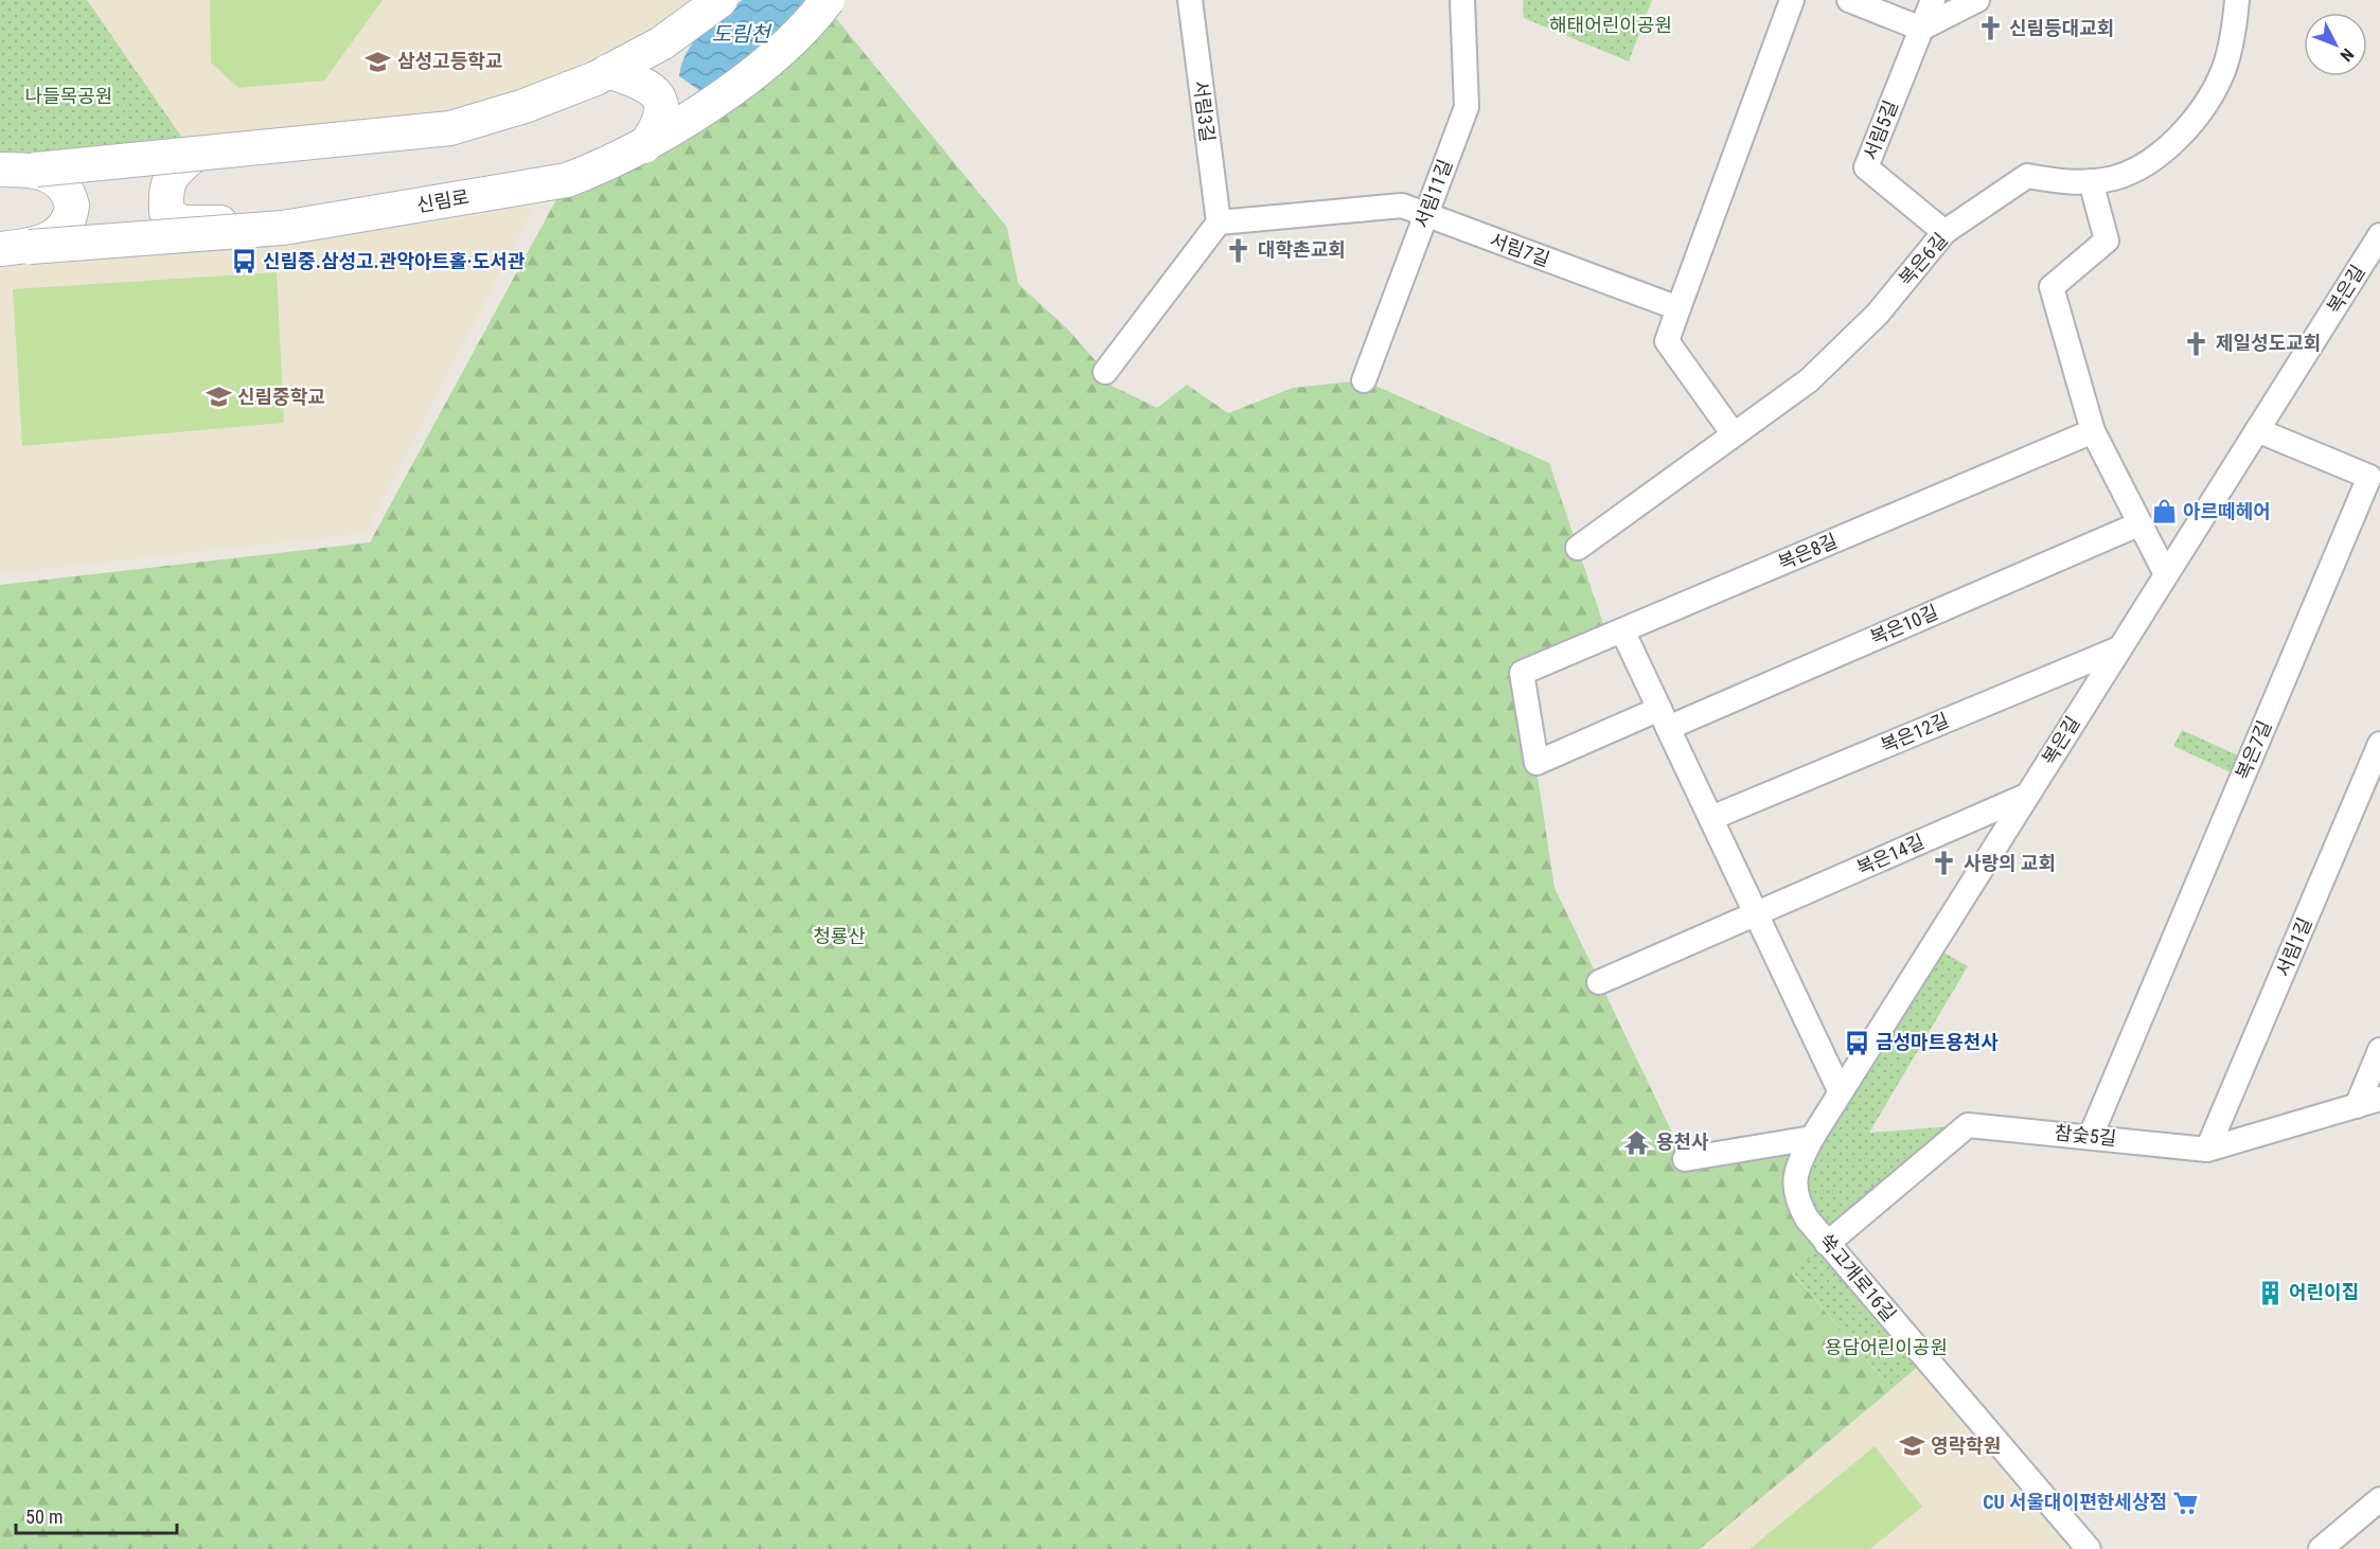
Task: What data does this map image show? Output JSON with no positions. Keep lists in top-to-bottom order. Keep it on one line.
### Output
{"streets":{"main road":["신림로"],"street":["서림3길","서림5길","서림11길","서림7길","복은6길","복은길","복은8길","복은10길","복은12길","복은7길","복은14길","서림1길","참숯5길","쑥고개로16길"]},"crossings":[["서림3길","서림7길"],["서림5길","복은6길"],["서림11길","서림7길"],["복은길","복은12길"],["복은길","복은7길"],["복은길","복은14길"],["복은길","쑥고개로16길"],["복은8길","복은10길"],["복은7길","참숯5길"],["서림1길","참숯5길"],["참숯5길","쑥고개로16길"]],"water":["도림천"],"parks":["해태어린이공원","나들목공원","청룡산","용담어린이공원"],"places":{"church":["신림등대교회","대학촌교회","제일성도교회","사랑의 교회"],"school or university":["삼성고등학교","신림중학교","영락학원"],"bus stop":["신림중.삼성고.관악아트홀·도서관","금성마트용천사"],"shop":["아르떼헤어"],"temple":["용천사"],"building":["어린이집"],"supermarket":["CU 서울대이편한세상점"]},"scale_bar":"50 m","north":"bottom right"}
